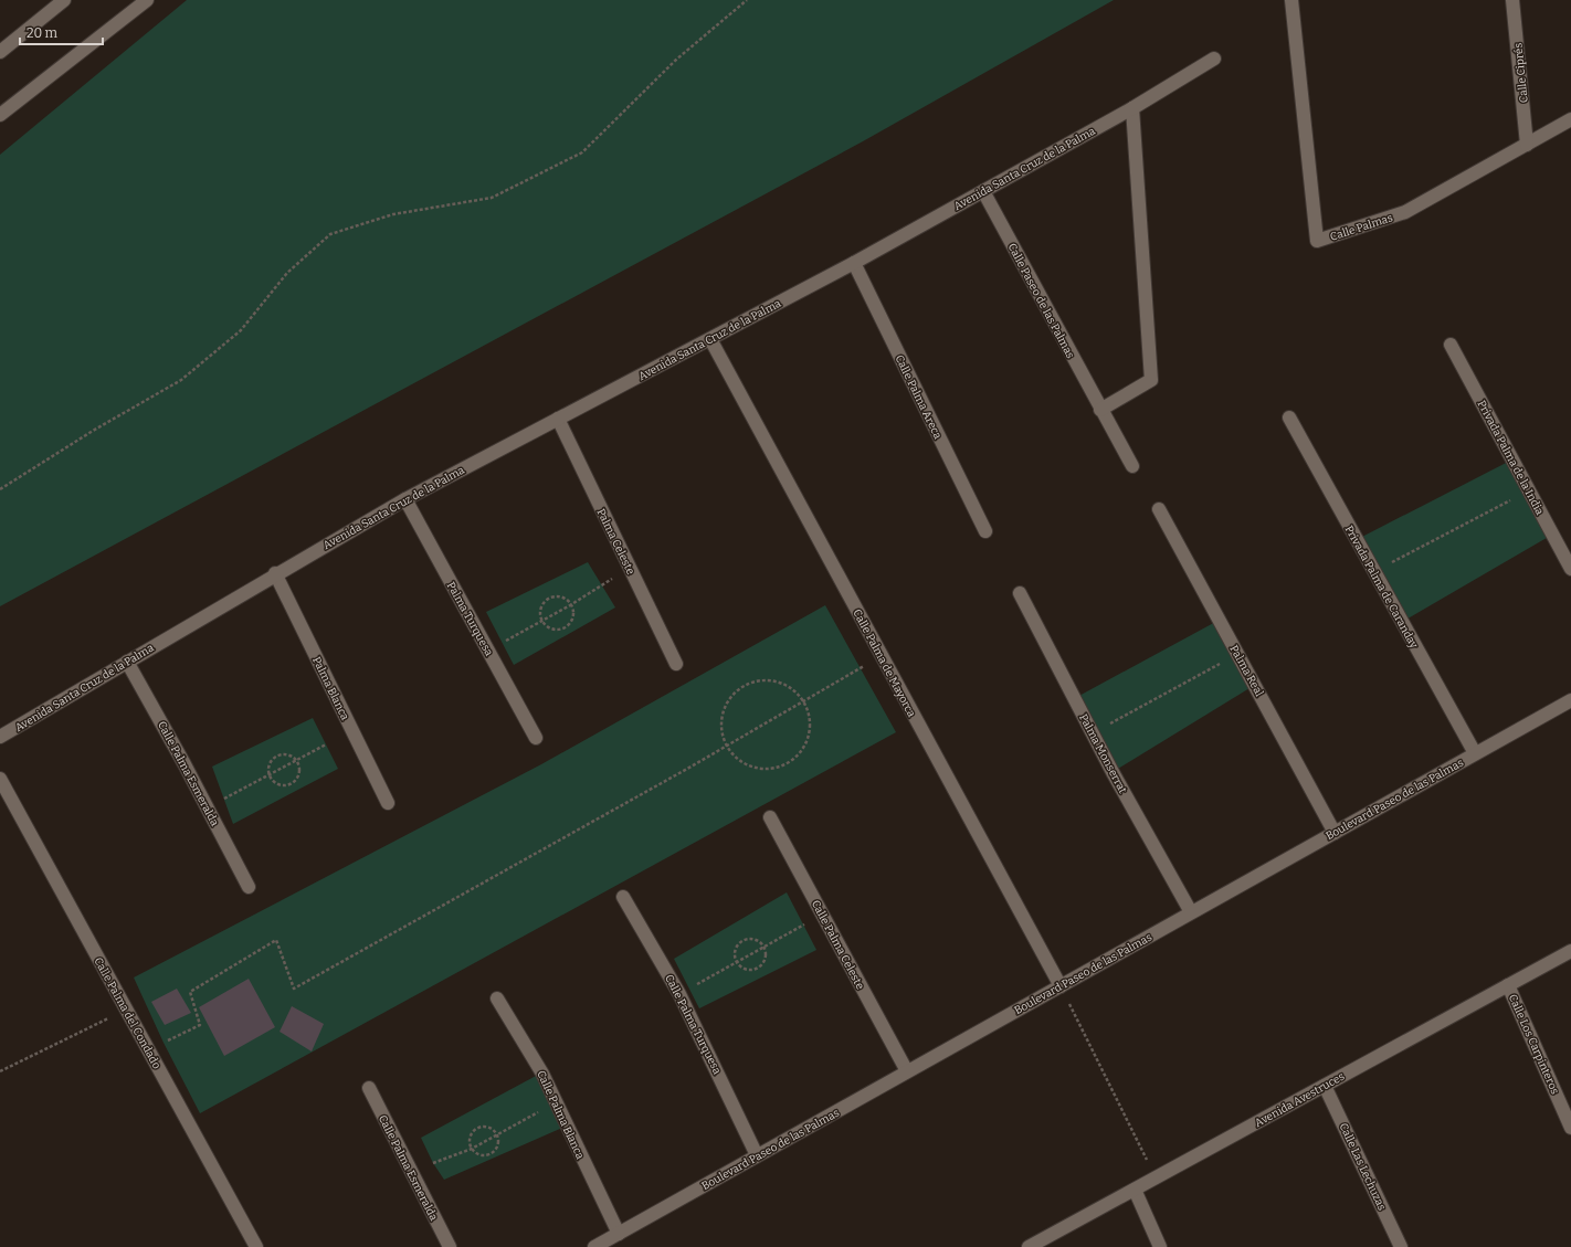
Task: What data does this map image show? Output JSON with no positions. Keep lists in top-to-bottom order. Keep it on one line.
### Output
{"streets":{"street":["Calle Ciprés","Avenida Santa Cruz de la Palma","Calle Palmas","Calle Paseo de las Palmas","Calle Palma Areca","Privada Palma de la India","Palma Celeste","Privada Palma de Caranday","Palma Turquesa","Calle Palma de Mayorca","Palma Real","Palma Blanca","Palma Monserrat","Calle Palma Esmeralda","Boulevard Paseo de las Palmas","Calle Palma Celeste","Calle Palma del Condado","Calle Palma Turquesa","Calle Los Carpinteros","Avenida Avestruces","Calle Palma Blanca","Calle Las Lechuzas"]},"crossings":[["Calle Ciprés","Calle Palmas"],["Avenida Santa Cruz de la Palma","Calle Paseo de las Palmas"],["Avenida Santa Cruz de la Palma","Calle Palma Areca"],["Avenida Santa Cruz de la Palma","Palma Celeste"],["Avenida Santa Cruz de la Palma","Palma Turquesa"],["Avenida Santa Cruz de la Palma","Calle Palma de Mayorca"],["Avenida Santa Cruz de la Palma","Palma Blanca"],["Avenida Santa Cruz de la Palma","Calle Palma Esmeralda"],["Privada Palma de Caranday","Boulevard Paseo de las Palmas"],["Calle Palma de Mayorca","Boulevard Paseo de las Palmas"],["Palma Real","Boulevard Paseo de las Palmas"],["Palma Monserrat","Boulevard Paseo de las Palmas"],["Boulevard Paseo de las Palmas","Calle Palma Celeste"],["Boulevard Paseo de las Palmas","Calle Palma Turquesa"],["Boulevard Paseo de las Palmas","Calle Palma Blanca"],["Calle Los Carpinteros","Avenida Avestruces"],["Avenida Avestruces","Calle Las Lechuzas"]],"scale_bar":"20 m"}
